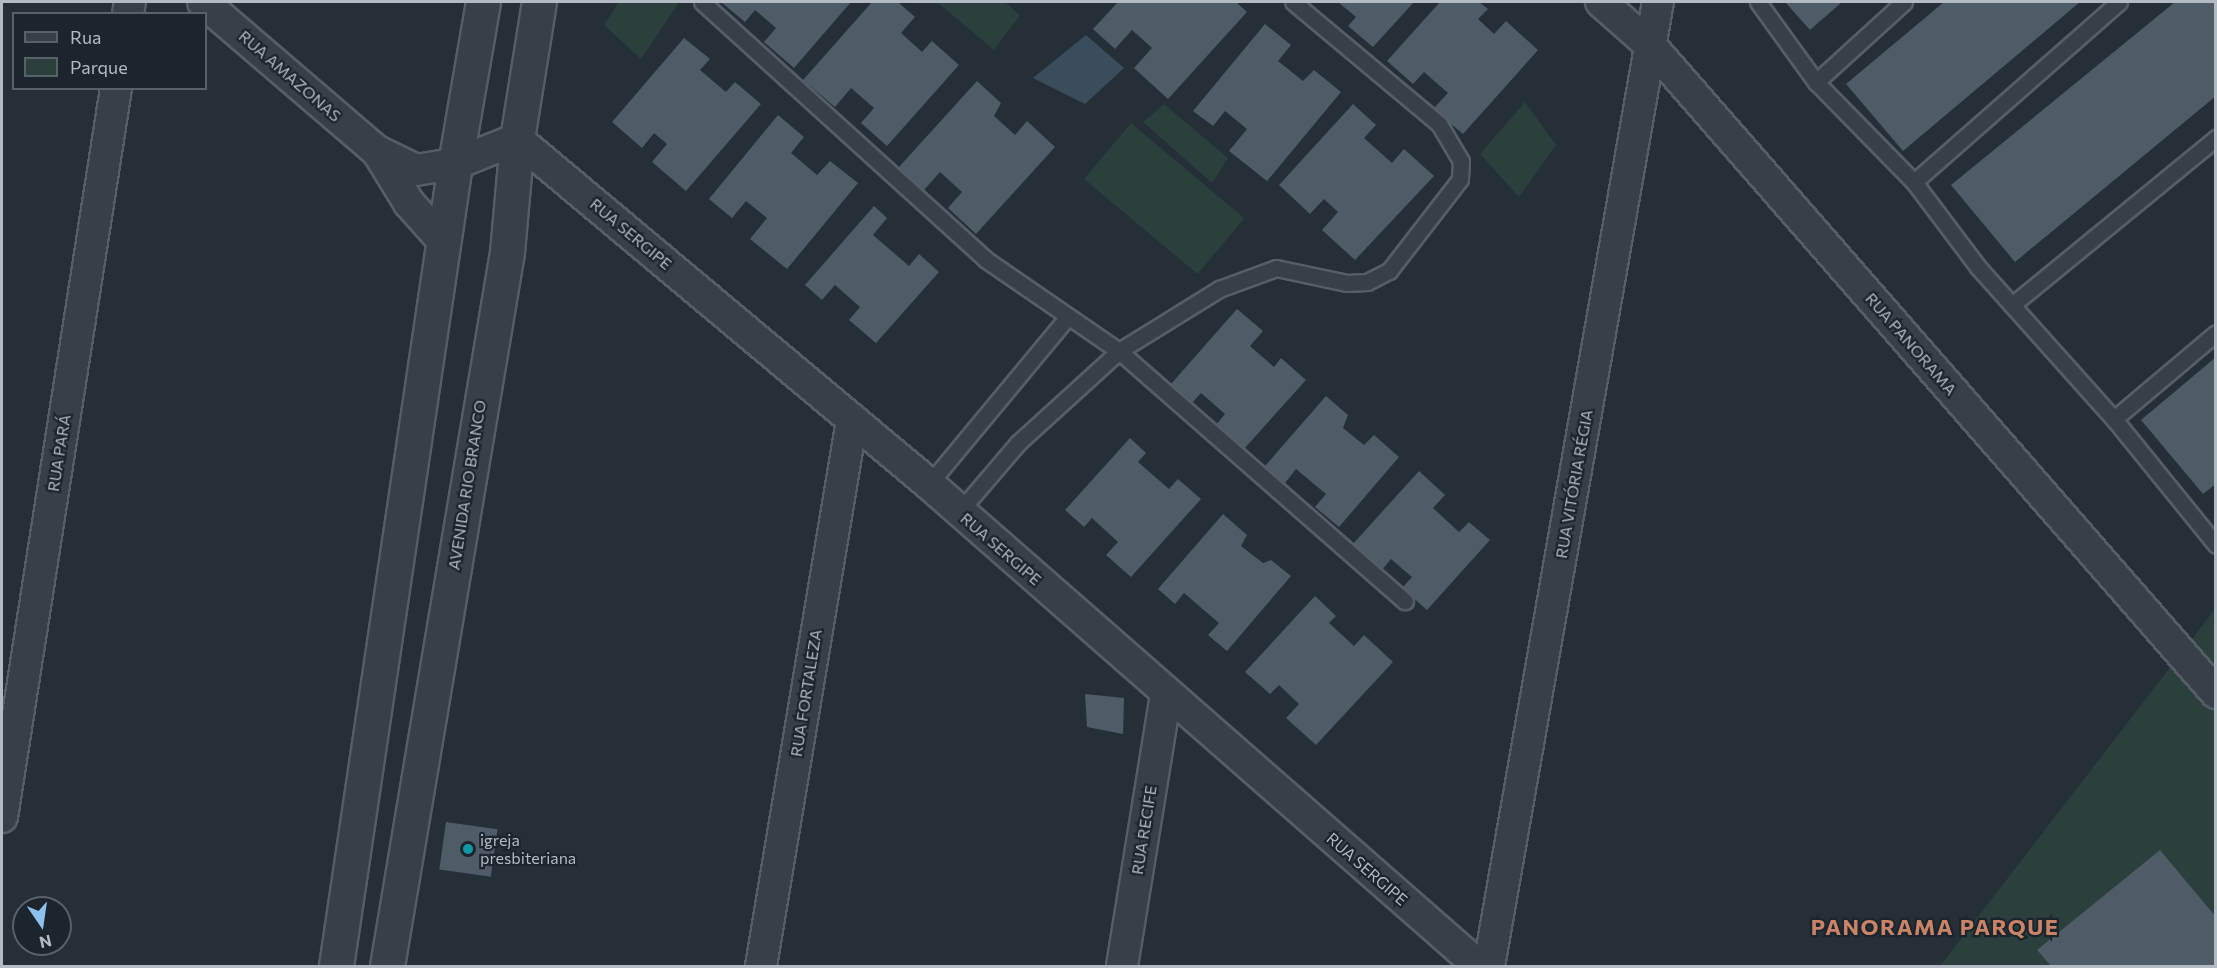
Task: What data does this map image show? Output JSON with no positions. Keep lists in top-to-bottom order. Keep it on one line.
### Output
{"streets":{"street":["RUA AMAZONAS","RUA SERGIPE","RUA PANORAMA","RUA PARÁ","RUA VITÓRIA RÉGIA","AVENIDA RIO BRANCO","RUA FORTALEZA","RUA RECIFE"]},"crossings":[["RUA AMAZONAS","RUA SERGIPE"],["RUA AMAZONAS","AVENIDA RIO BRANCO"],["RUA SERGIPE","AVENIDA RIO BRANCO"],["RUA SERGIPE","RUA FORTALEZA"],["RUA SERGIPE","RUA RECIFE"],["RUA PANORAMA","RUA VITÓRIA RÉGIA"]],"districts":["PANORAMA PARQUE"],"places":["igreja presbiteriana"],"legend":["Rua","Parque"],"north":"bottom"}
